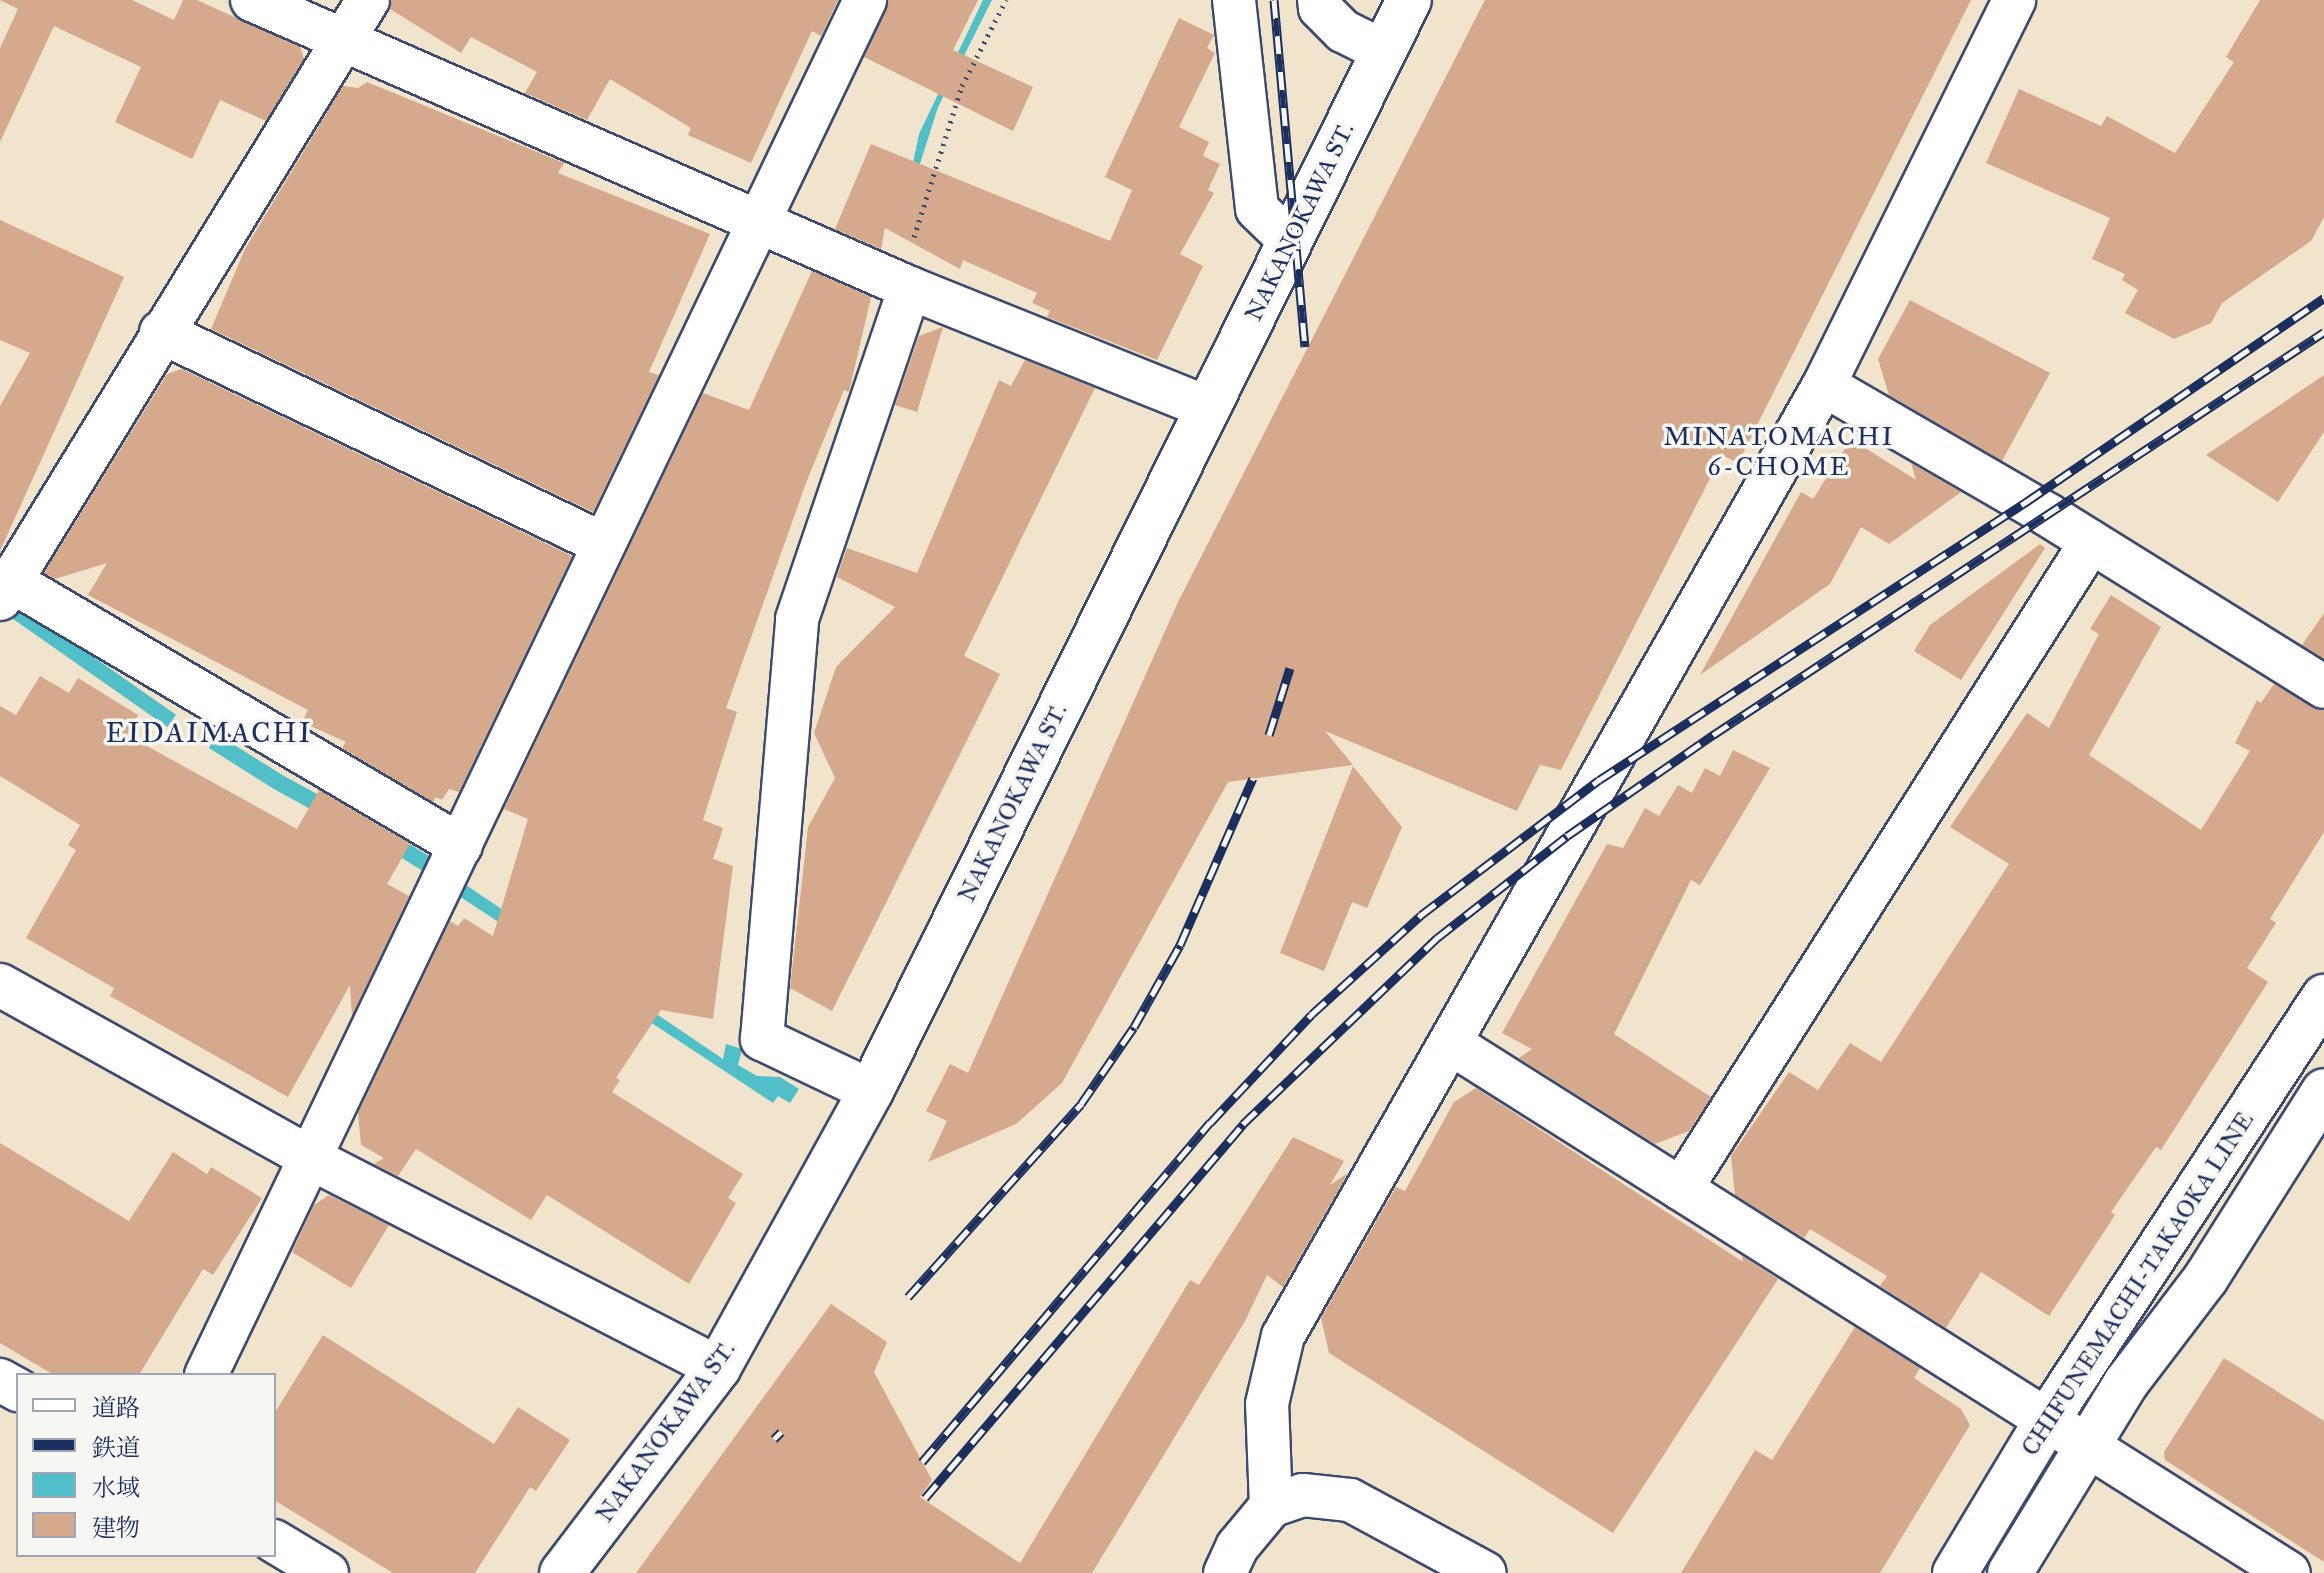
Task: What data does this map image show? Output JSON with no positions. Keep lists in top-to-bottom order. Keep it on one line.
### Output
{"streets":{"street":["NAKANOKAWA ST.","CHIFUNEMACHI-TAKAOKA LINE"]},"districts":["MINATOMACHI 6-CHOME","EIDAIMACHI"],"legend":["道路","鉄道","水域","建物"]}
